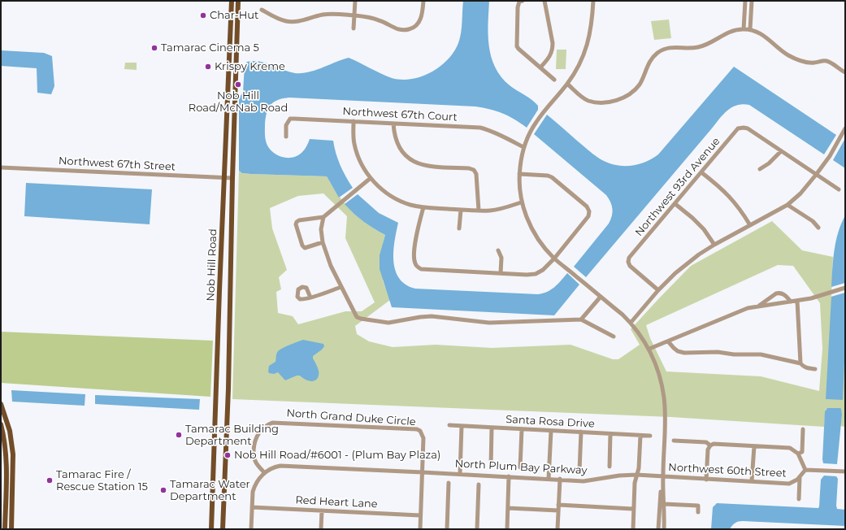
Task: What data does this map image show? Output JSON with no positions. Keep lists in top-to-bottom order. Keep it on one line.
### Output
{"streets":{"main road":["Nob Hill Road"],"street":["Northwest 67th Court","Northwest 67th Street","Northwest 93rd Avenue","North Grand Duke Circle","Santa Rosa Drive","North Plum Bay Parkway","Northwest 60th Street","Red Heart Lane"]},"crossings":[["Northwest 67th Street","Nob Hill Road"],["North Grand Duke Circle","North Plum Bay Parkway"],["North Plum Bay Parkway","Northwest 60th Street"]],"places":["Char-Hut","Tamarac Cinema 5","Krispy Kreme","Nob Hill Road/McNab Road","Tamarac Building Department","Nob Hill Road/#6001 - (Plum Bay Plaza)","Tamarac Fire / Rescue Station 15","Tamarac Water Department"]}
